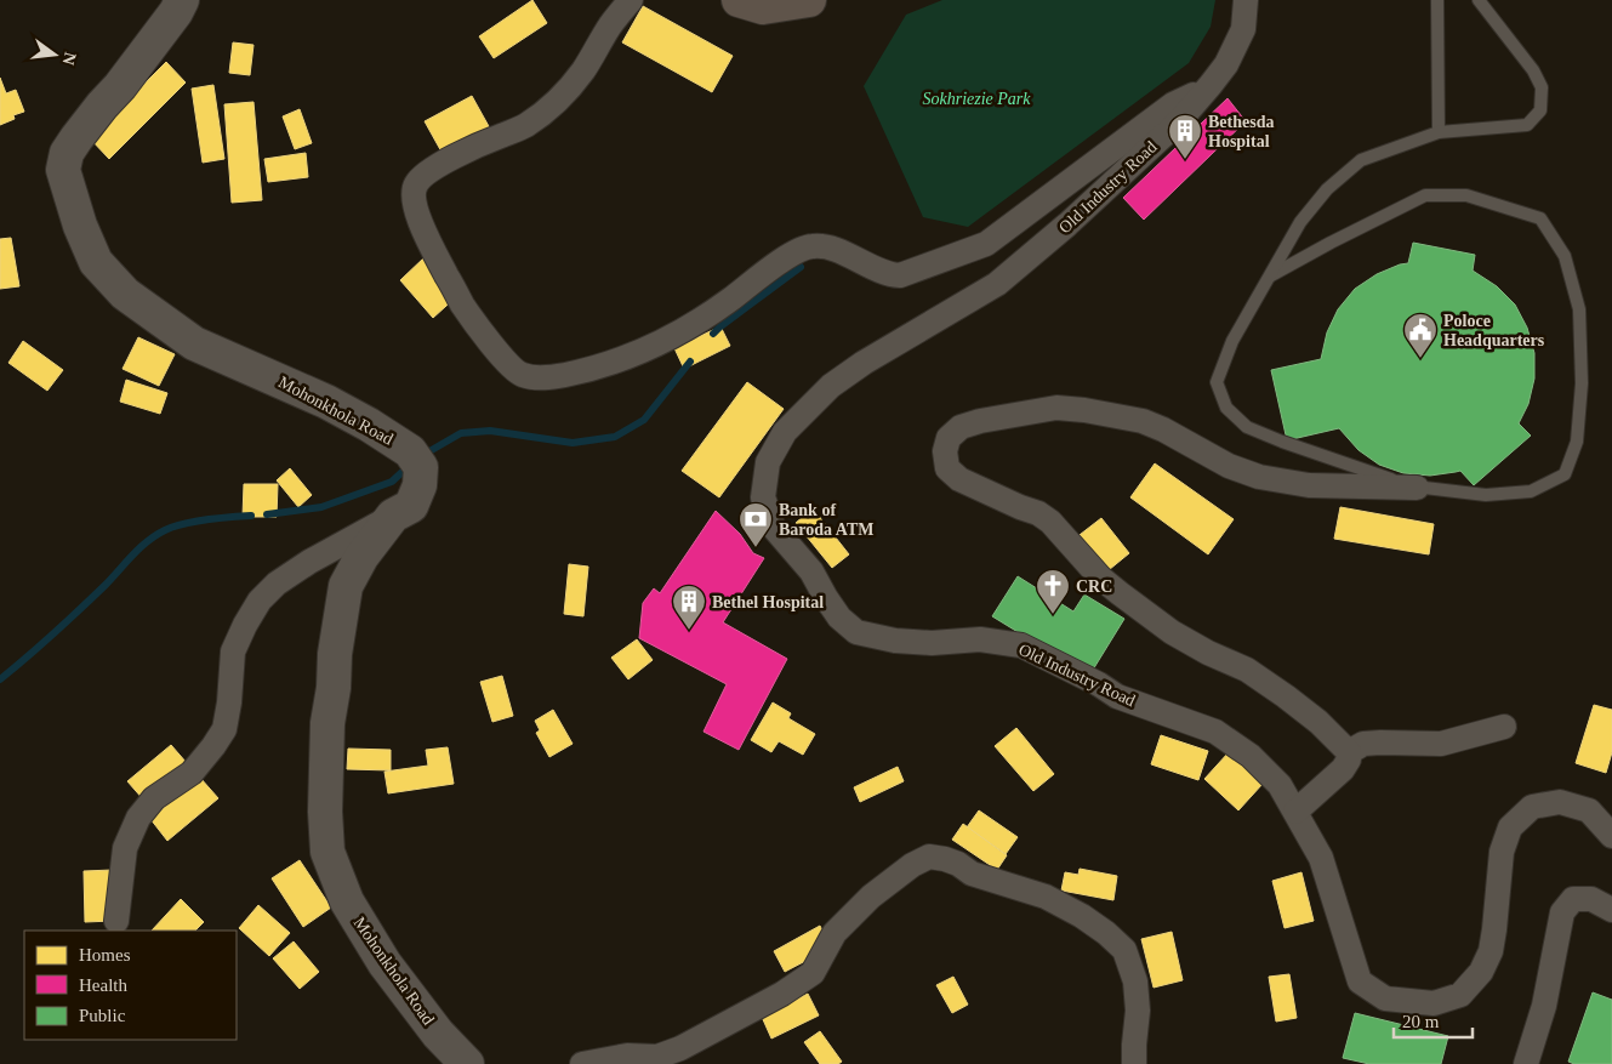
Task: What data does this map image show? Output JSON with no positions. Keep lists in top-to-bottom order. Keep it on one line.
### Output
{"streets":{"street":["Old Industry Road","Mohonkhola Road"]},"parks":["Sokhriezie Park"],"places":{"building":["Bethesda Hospital","Bethel Hospital"],"public building":["Poloce Headquarters"],"bank":["Bank of Baroda ATM"],"church":["CRC"]},"legend":["Homes","Health","Public"],"scale_bar":"20 m","north":"right"}
